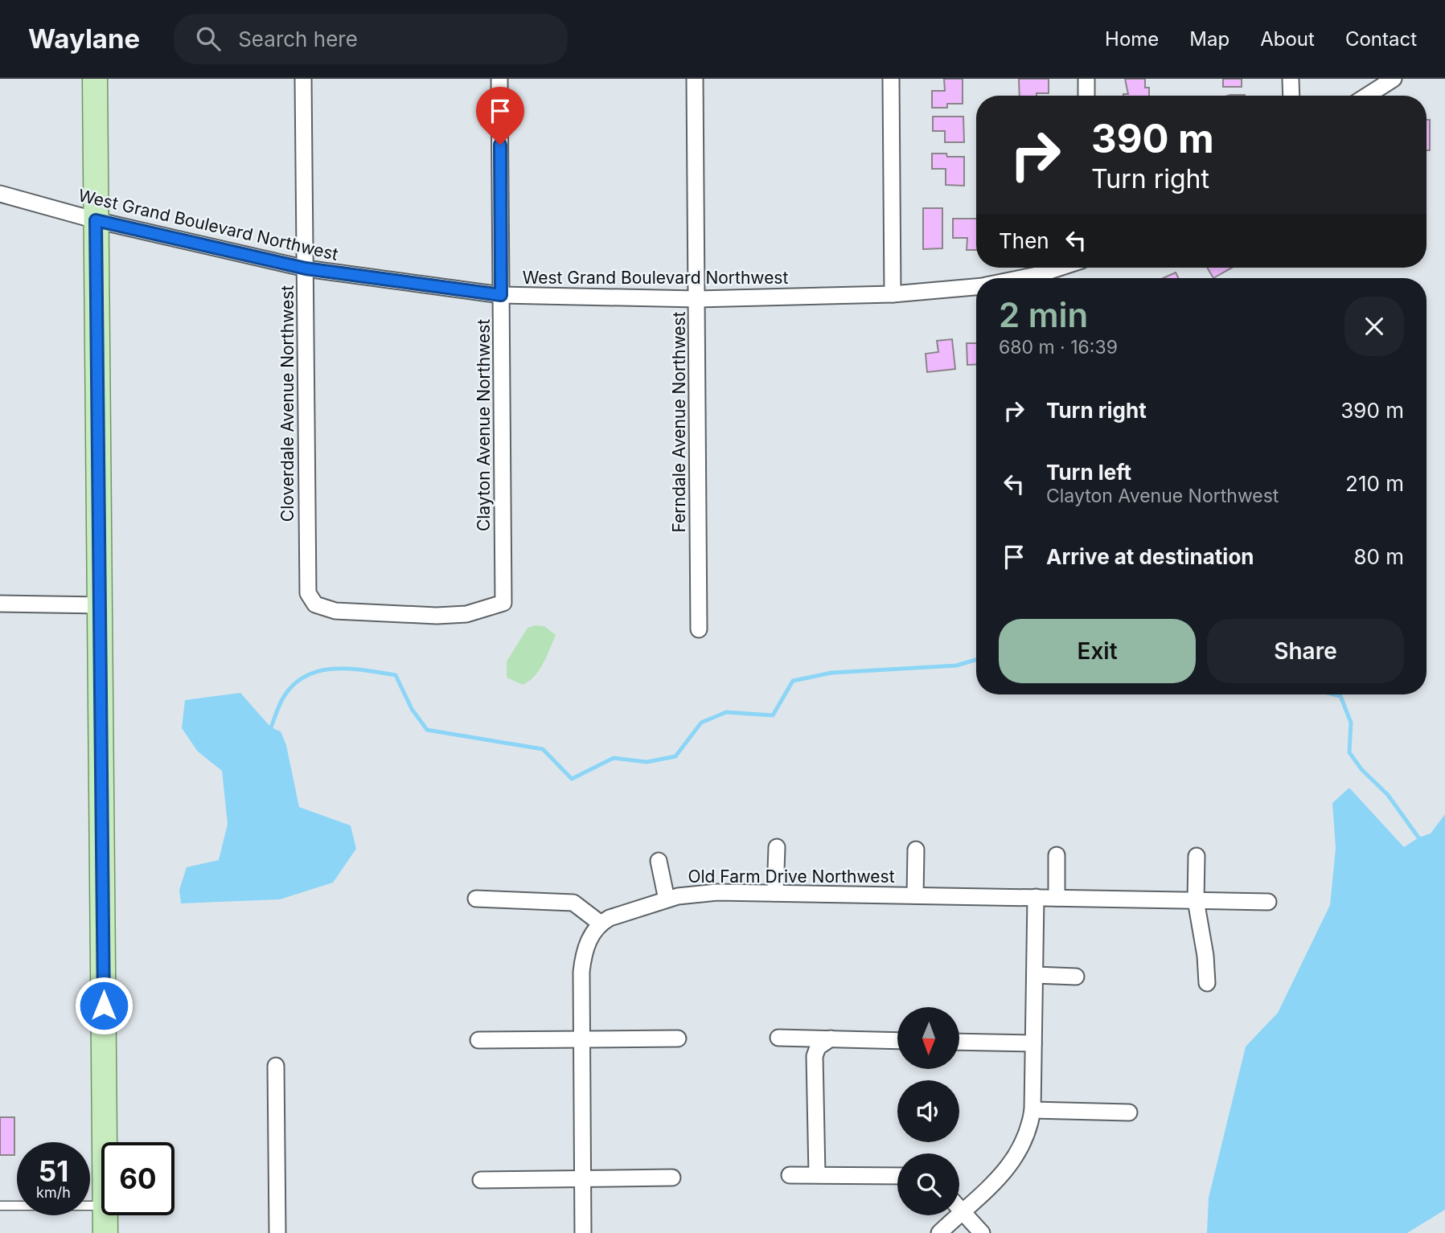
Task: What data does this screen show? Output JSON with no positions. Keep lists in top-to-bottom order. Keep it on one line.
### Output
{"streets":{"street":["West Grand Boulevard Northwest","Cloverdale Avenue Northwest","Ferndale Avenue Northwest","Clayton Avenue Northwest","Old Farm Drive Northwest"]},"crossings":[["West Grand Boulevard Northwest","Cloverdale Avenue Northwest"],["West Grand Boulevard Northwest","Ferndale Avenue Northwest"],["West Grand Boulevard Northwest","Clayton Avenue Northwest"],["Cloverdale Avenue Northwest","Clayton Avenue Northwest"]],"north":"bottom","page":{"header":"Waylane","search":"Search here","nav":["Home","Map","About","Contact"],"turn":["390 m","Turn right"],"then":"Then","heading":["2 min","680 m · 16:39"],"list":[{"name":"Turn right","value":"390 m"},{"name":"Turn left","note":"Clayton Avenue Northwest","value":"210 m"},{"name":"Arrive at destination","value":"80 m"}],"buttons":["Exit","Share"],"speed":"51 km/h","limit":"60"}}
